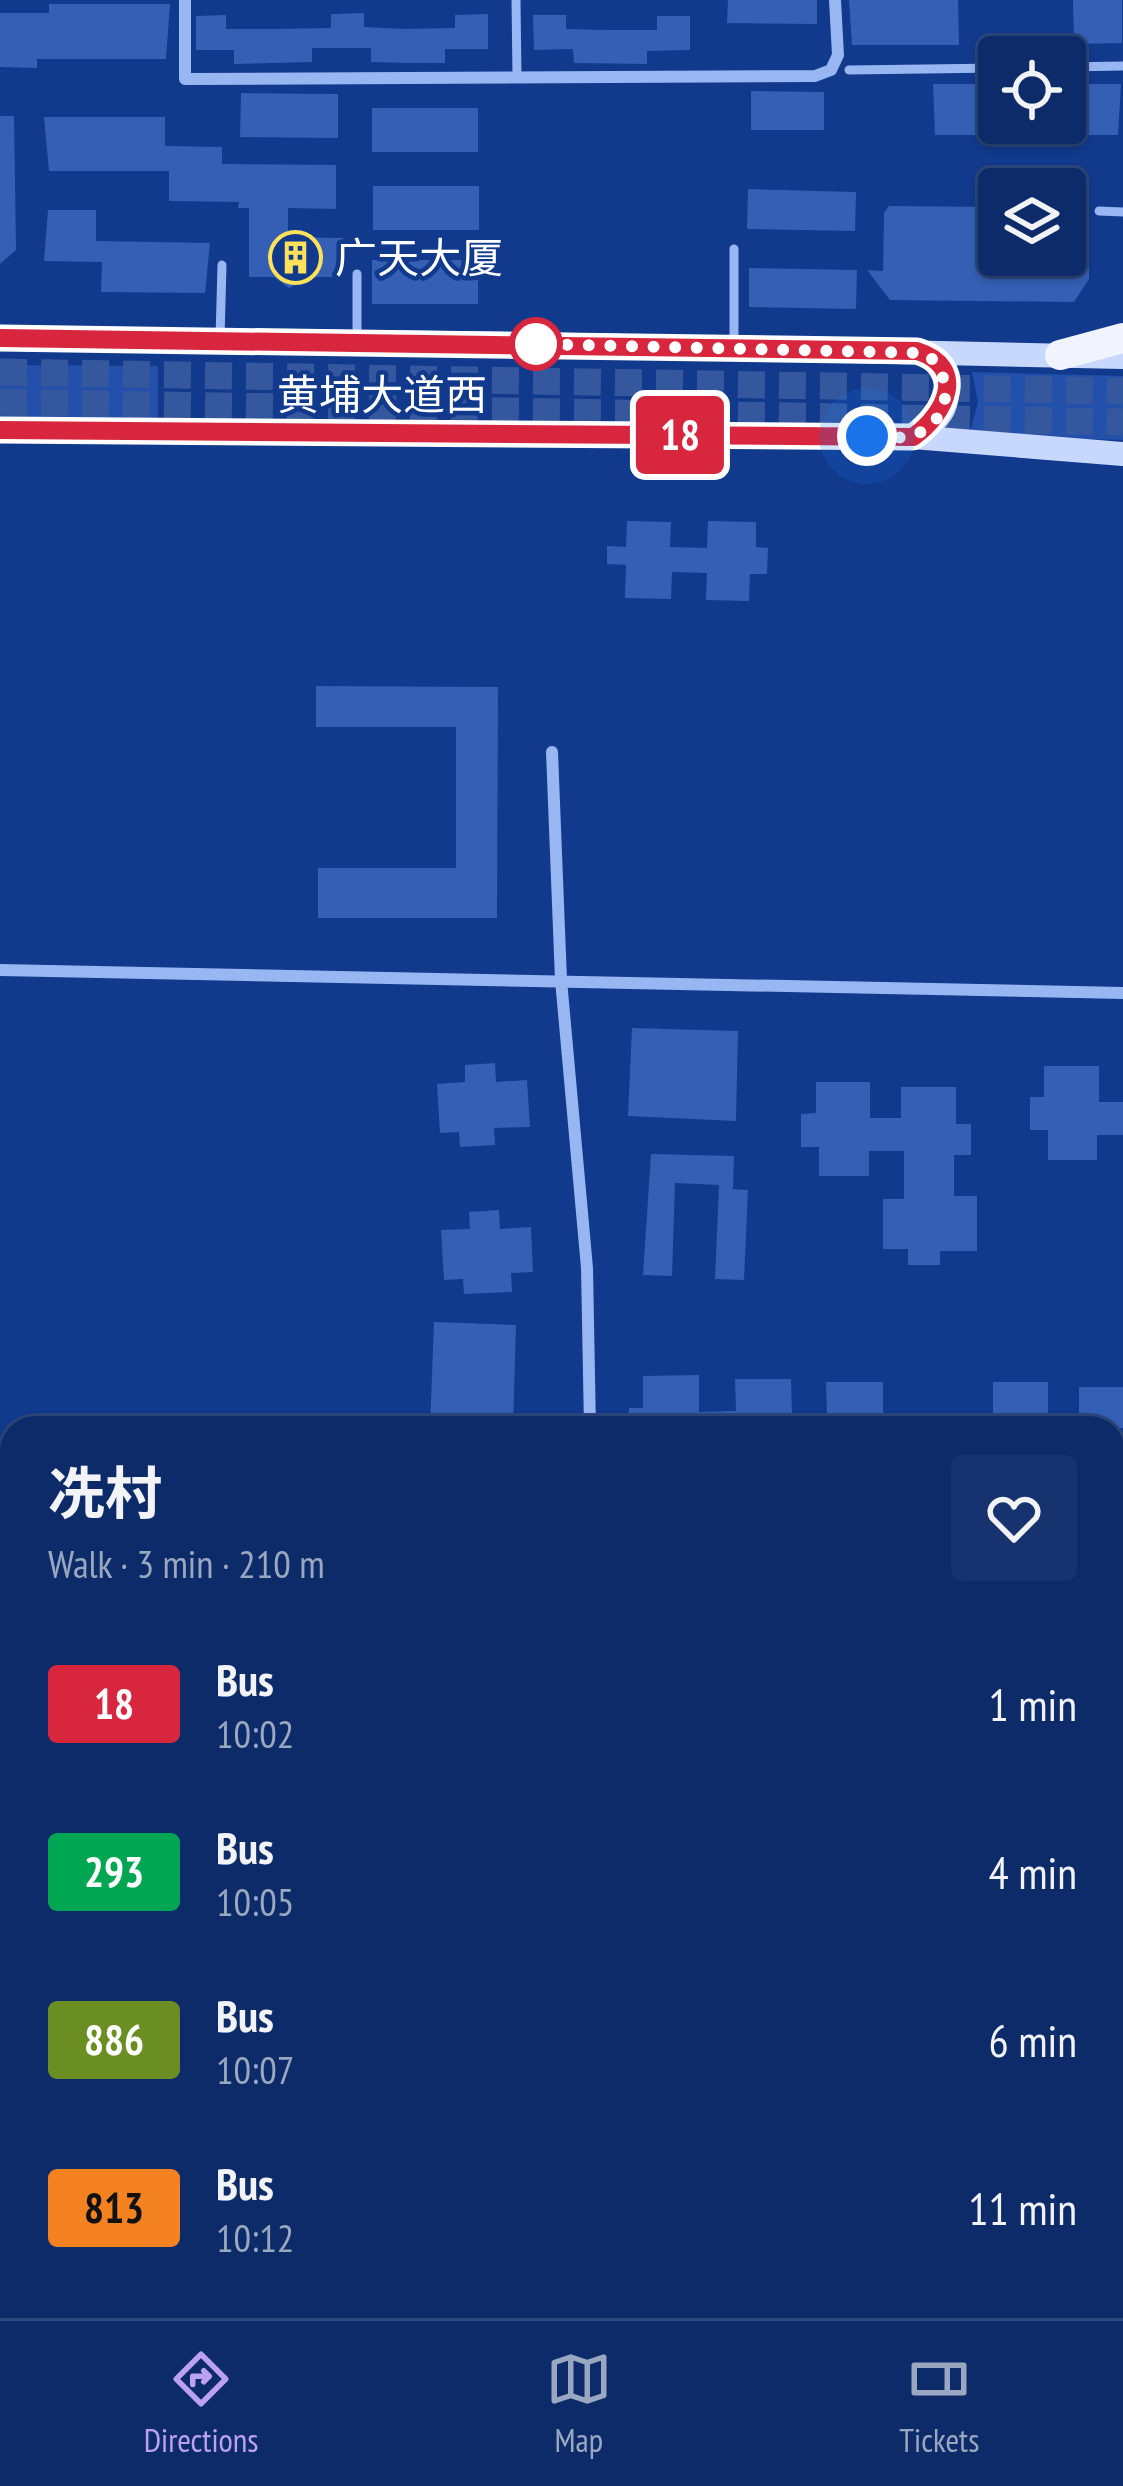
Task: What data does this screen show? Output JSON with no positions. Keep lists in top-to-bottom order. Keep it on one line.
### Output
{"streets":{"main road":["黄埔大道西"]},"places":{"building":["广天大厦"]},"lines":["bus line 18"],"page":{"on_map":"18","heading":["冼村","Walk · 3 min · 210 m"],"list":[{"mark":"18","name":"Bus","note":"10:02","value":"1 min"},{"mark":"293","name":"Bus","note":"10:05","value":"4 min"},{"mark":"886","name":"Bus","note":"10:07","value":"6 min"},{"mark":"813","name":"Bus","note":"10:12","value":"11 min"}],"tabs":["Directions","Map","Tickets"]}}
